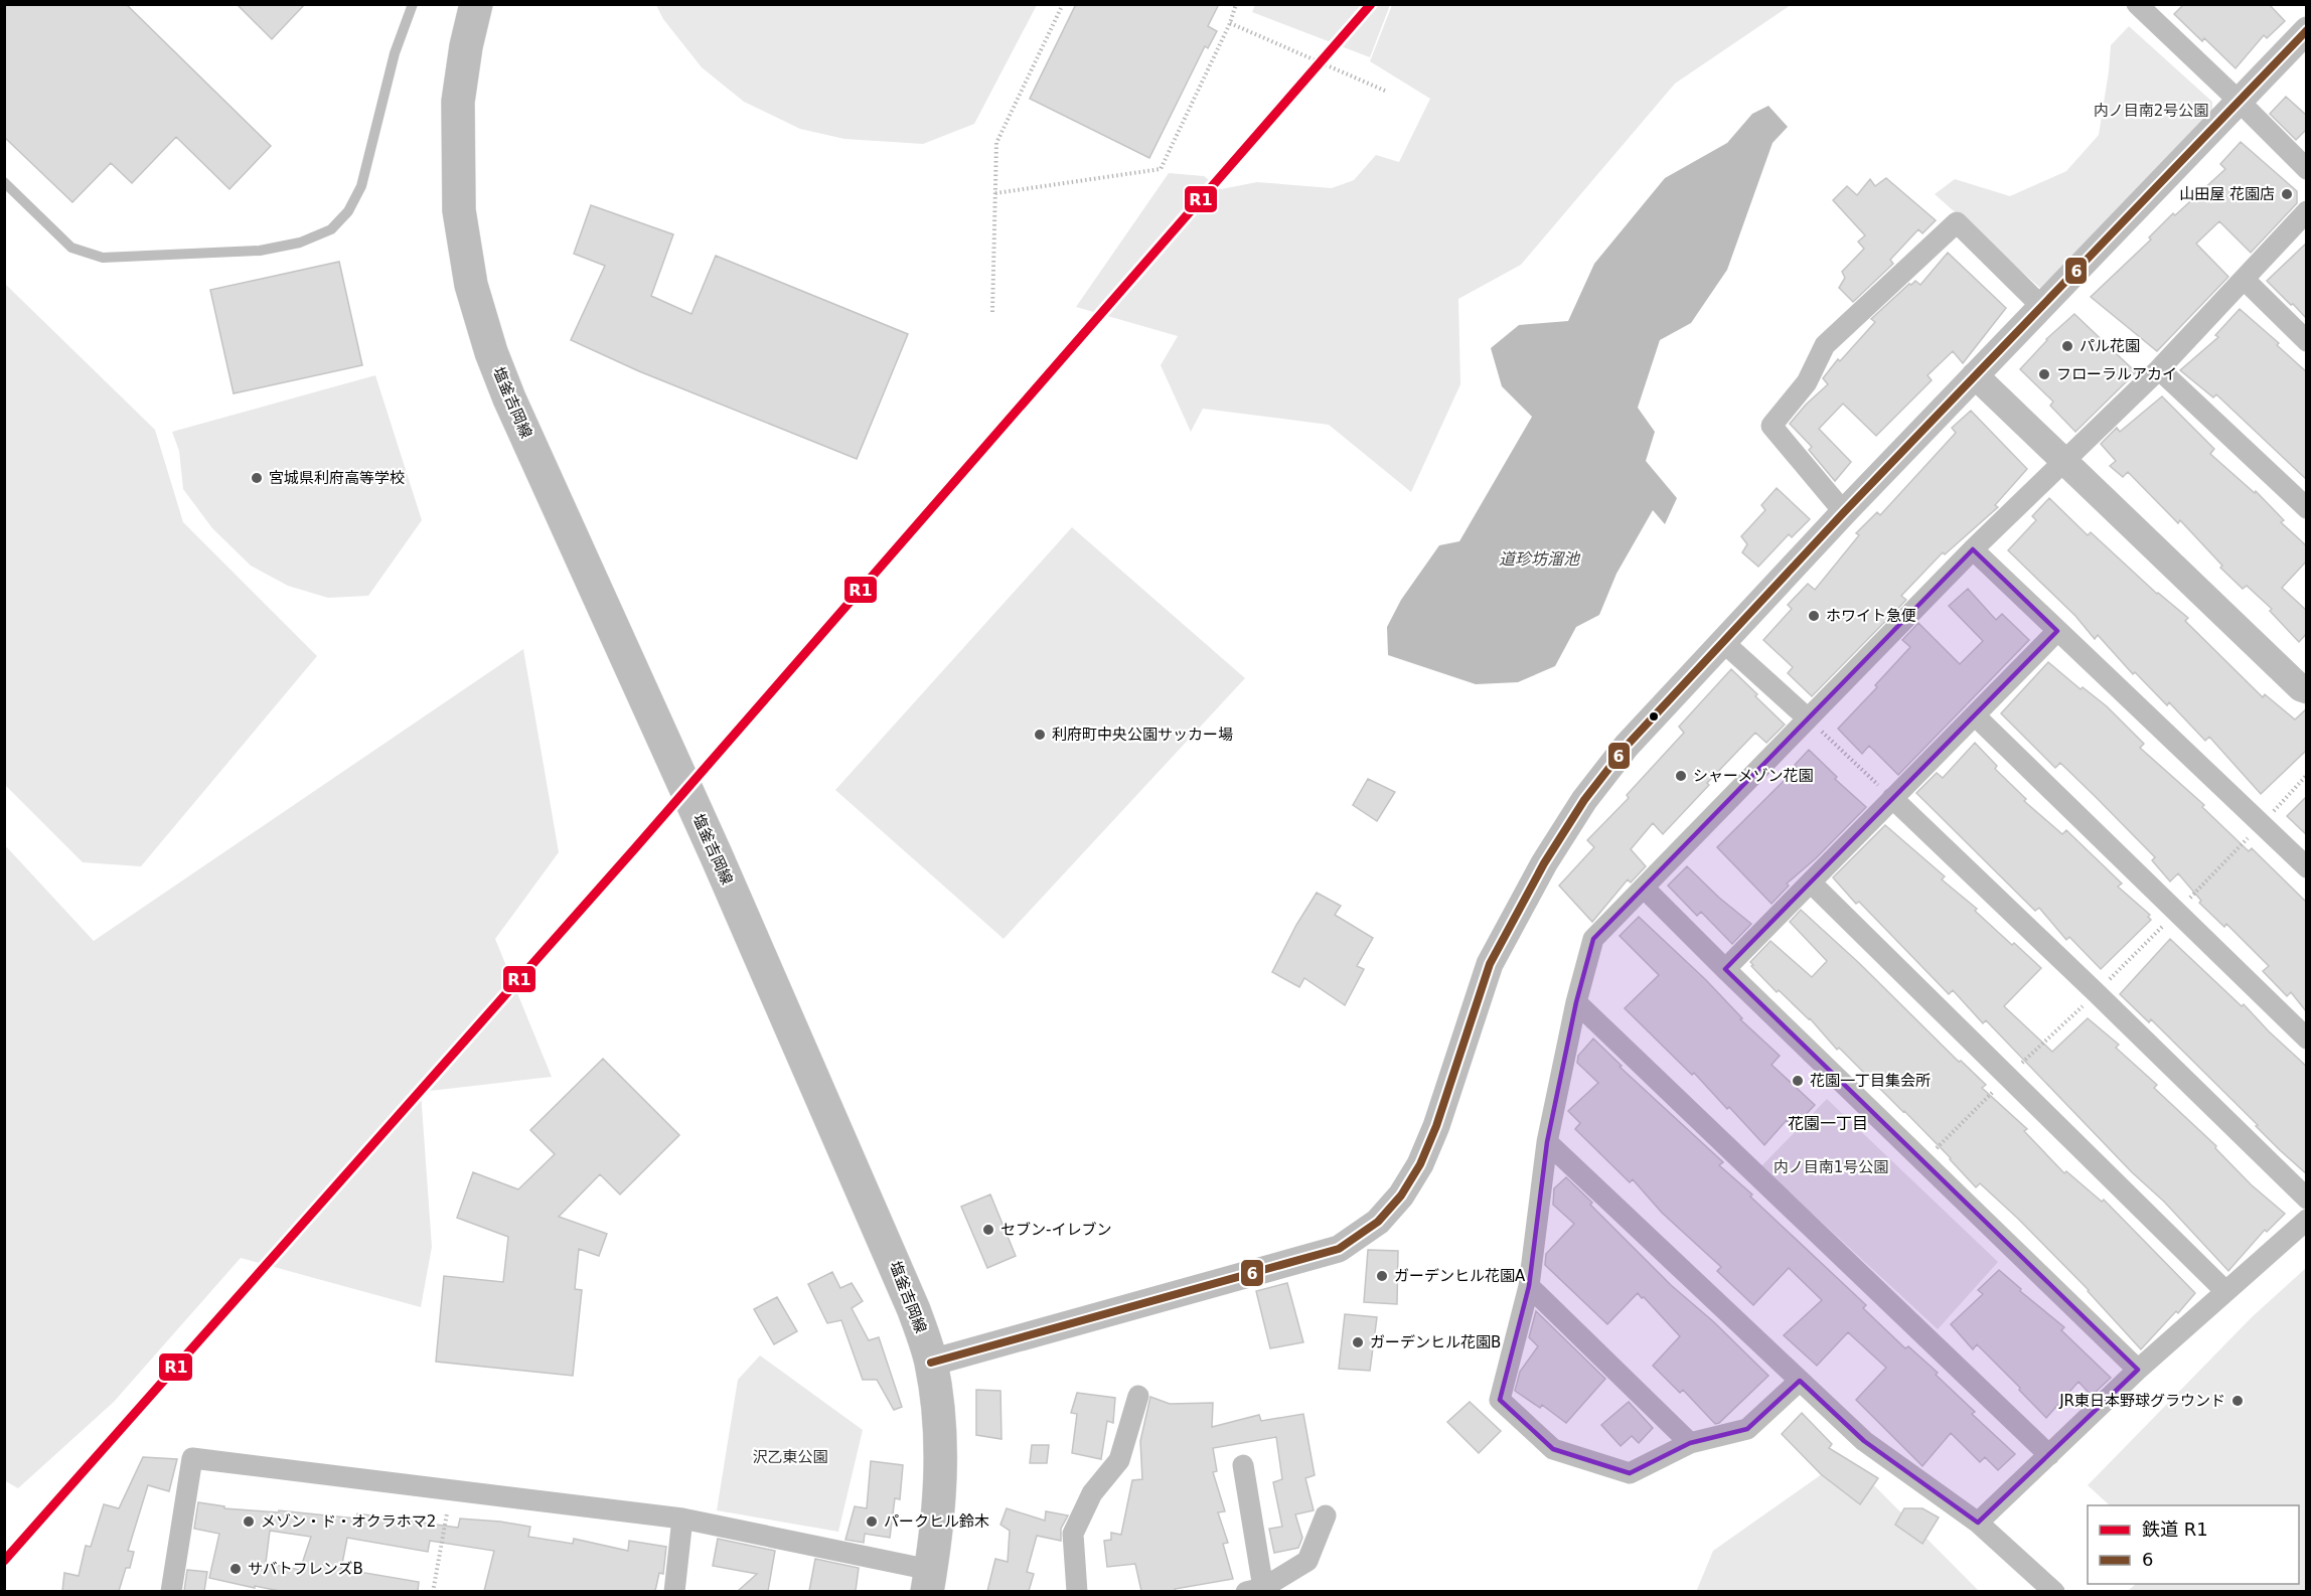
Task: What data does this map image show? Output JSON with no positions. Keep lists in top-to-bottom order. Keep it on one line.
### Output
{"streets":{"main road":["塩釜吉岡線"]},"districts":["花園一丁目"],"water":["道珍坊溜池"],"parks":["内ノ目南2号公園","内ノ目南1号公園","沢乙東公園"],"places":["山田屋 花園店","パル花園","フローラルアカイ","宮城県利府高等学校","ホワイト急便","利府町中央公園サッカー場","シャーメゾン花園","花園一丁目集会所","セブン-イレブン","ガーデンヒル花園A","ガーデンヒル花園B","JR東日本野球グラウンド","メゾン・ド・オクラホマ2","パークヒル鈴木","サバトフレンズB"],"lines":["rail line R1","transit line 6"],"legend":["鉄道 R1","6"]}
